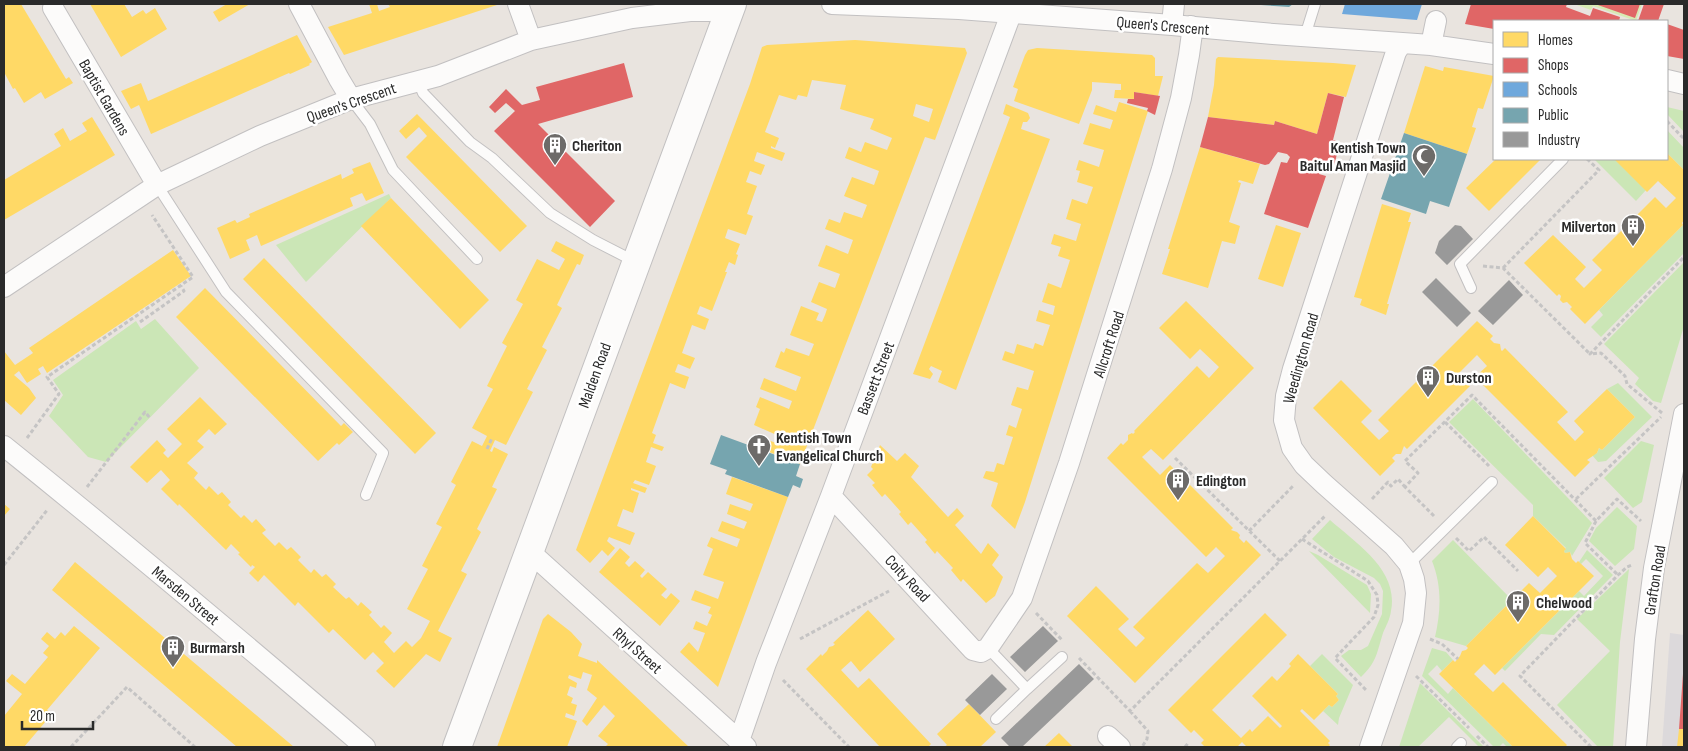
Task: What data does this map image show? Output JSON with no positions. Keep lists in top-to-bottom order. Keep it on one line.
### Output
{"streets":{"main road":["Malden Road"],"street":["Queen's Crescent","Baptist Gardens","Allcroft Road","Weedington Road","Bassett Street","Coity Road","Grafton Road","Marsden Street","Rhyl Street"]},"crossings":[["Queen's Crescent","Baptist Gardens"],["Queen's Crescent","Allcroft Road"],["Queen's Crescent","Weedington Road"],["Queen's Crescent","Malden Road"],["Queen's Crescent","Bassett Street"],["Allcroft Road","Coity Road"],["Malden Road","Rhyl Street"],["Bassett Street","Coity Road"],["Bassett Street","Rhyl Street"]],"places":{"building":["Cheriton","Milverton","Durston","Edington","Chelwood","Burmarsh"],"mosque":["Kentish Town Baitul Aman Masjid"],"church":["Kentish Town Evangelical Church"]},"legend":["Homes","Shops","Schools","Public","Industry"],"scale_bar":"20 m"}
